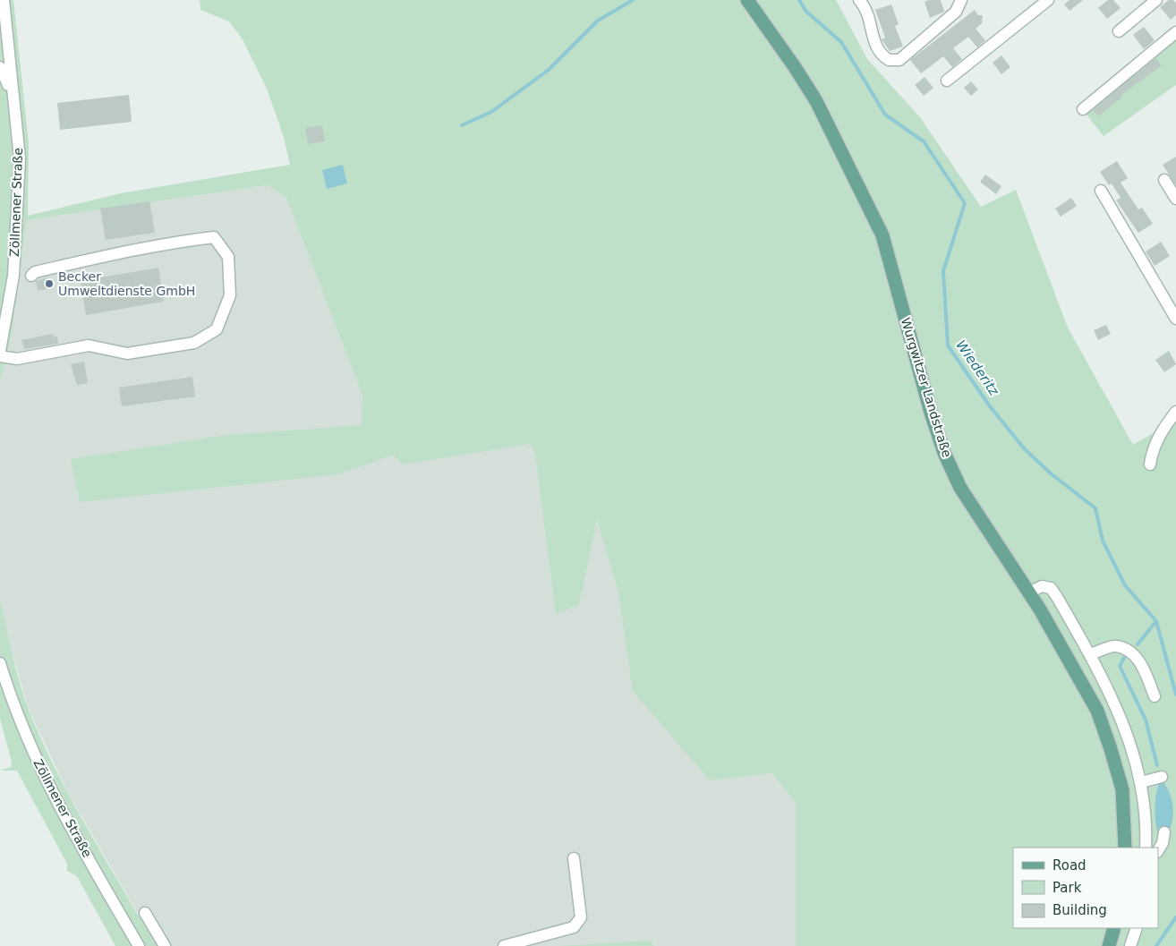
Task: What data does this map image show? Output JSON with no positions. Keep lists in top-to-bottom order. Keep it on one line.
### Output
{"streets":{"main road":["Wurgwitzer Landstraße"],"street":["Zöllmener Straße"]},"water":["Wiederitz"],"places":["Becker Umweltdienste GmbH"],"legend":["Road","Park","Building"]}
